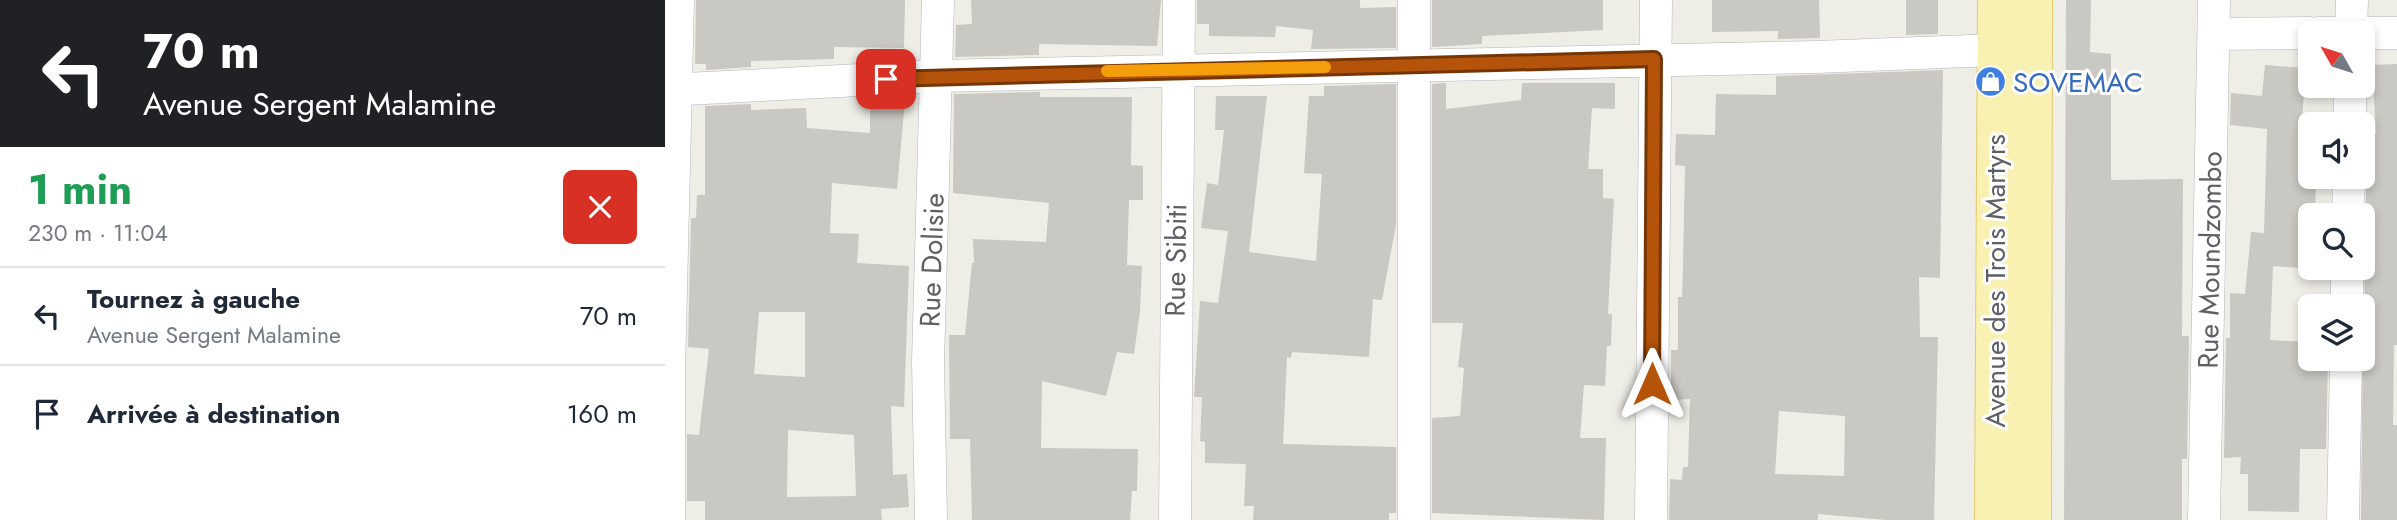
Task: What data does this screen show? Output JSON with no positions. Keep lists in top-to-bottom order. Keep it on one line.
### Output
{"streets":{"main road":["Avenue des Trois Martyrs"],"street":["Rue Dolisie","Rue Sibiti","Rue Moundzombo"]},"places":{"shop":["SOVEMAC"]},"north":"top left","page":{"turn":["70 m","Avenue Sergent Malamine"],"heading":["1 min","230 m · 11:04"],"list":[{"name":"Tournez à gauche","note":"Avenue Sergent Malamine","value":"70 m"},{"name":"Arrivée à destination","value":"160 m"}]}}
